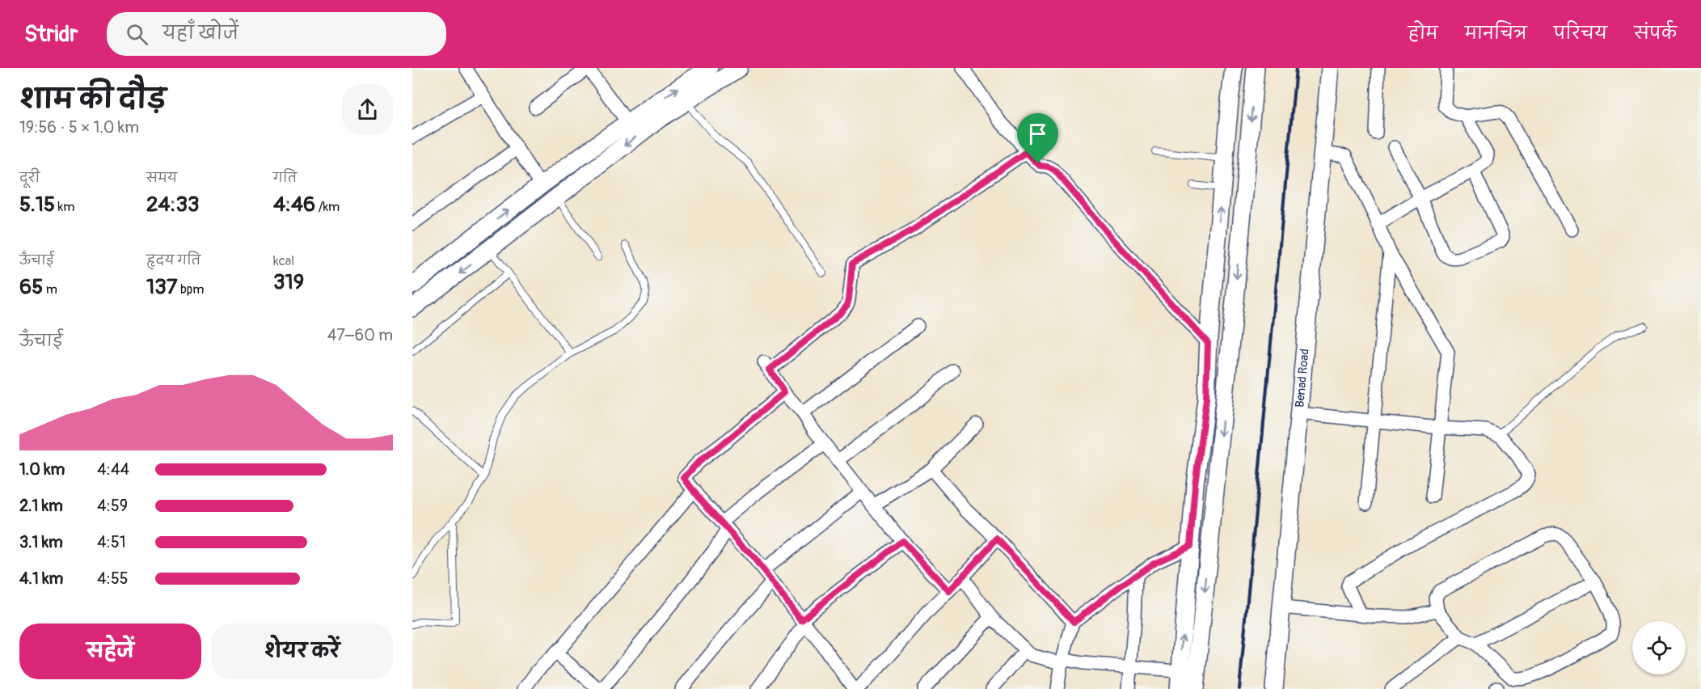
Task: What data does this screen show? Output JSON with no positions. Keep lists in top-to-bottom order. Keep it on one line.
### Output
{"streets":{"street":["Benad Road"]},"page":{"header":"Stridr","search":"यहाँ खोजें","nav":["होम","मानचित्र","परिचय","संपर्क"],"heading":["शाम की दौड़","19:56 · 5 × 1.0 km"],"stats":[["दूरी","5.15 km"],["समय","24:33"],["गति","4:46 /km"],["ऊँचाई","65 m"],["हृदय गति","137 bpm"],["kcal","319"]],"chart":["ऊँचाई","47–60 m"],"list":[{"name":"1.0 km","note":"4:44"},{"name":"2.1 km","note":"4:59"},{"name":"3.1 km","note":"4:51"},{"name":"4.1 km","note":"4:55"}],"buttons":["सहेजें","शेयर करें"]}}
